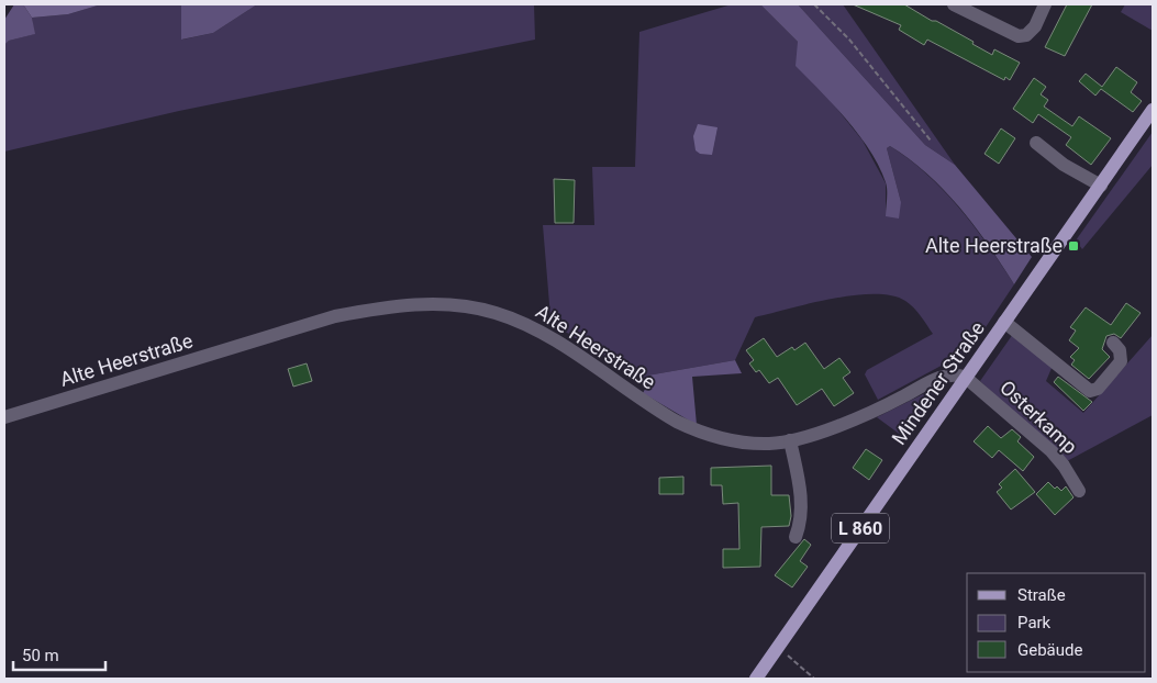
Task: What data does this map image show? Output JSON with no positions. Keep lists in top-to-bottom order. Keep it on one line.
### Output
{"streets":{"main road":["Mindener Straße","L 860"],"street":["Alte Heerstraße","Osterkamp"]},"crossings":[["Alte Heerstraße","Mindener Straße"],["Alte Heerstraße","Osterkamp"],["Mindener Straße","Osterkamp"]],"places":{"transit":["Alte Heerstraße"]},"legend":["Straße","Park","Gebäude"],"scale_bar":"50 m"}
